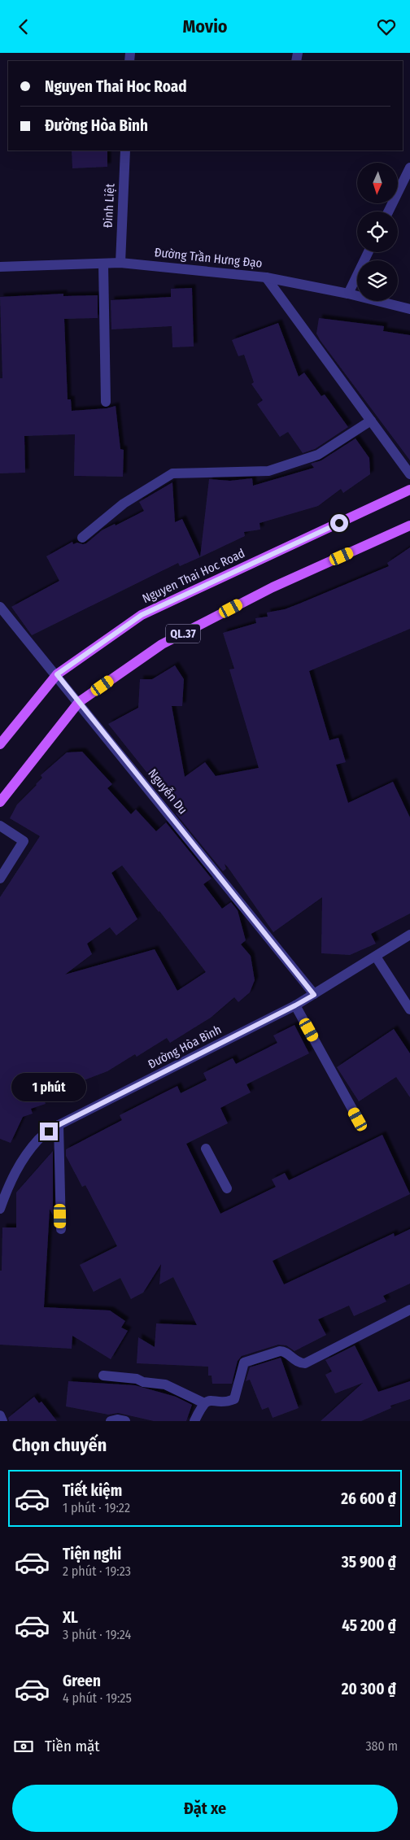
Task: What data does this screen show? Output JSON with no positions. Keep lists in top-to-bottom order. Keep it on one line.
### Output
{"streets":{"main road":["Nguyen Thai Hoc Road","QL.37"],"street":["Đinh Liệt","Đường Trần Hưng Đạo","Nguyễn Du","Đường Hòa Bình"]},"crossings":[["Đinh Liệt","Đường Trần Hưng Đạo"],["Nguyen Thai Hoc Road","Nguyễn Du"],["QL.37","Nguyễn Du"],["Nguyễn Du","Đường Hòa Bình"]],"north":"bottom","page":{"header":"Movio","banner":["Nguyen Thai Hoc Road","Đường Hòa Bình"],"bubble":"1 phút","heading":"Chọn chuyến","list":[{"name":"Tiết kiệm","note":"1 phút · 19:22","value":"26 600 ₫"},{"name":"Tiện nghi","note":"2 phút · 19:23","value":"35 900 ₫"},{"name":"XL","note":"3 phút · 19:24","value":"45 200 ₫"},{"name":"Green","note":"4 phút · 19:25","value":"20 300 ₫"}],"pay":["Tiền mặt","380 m"],"buttons":"Đặt xe"}}
